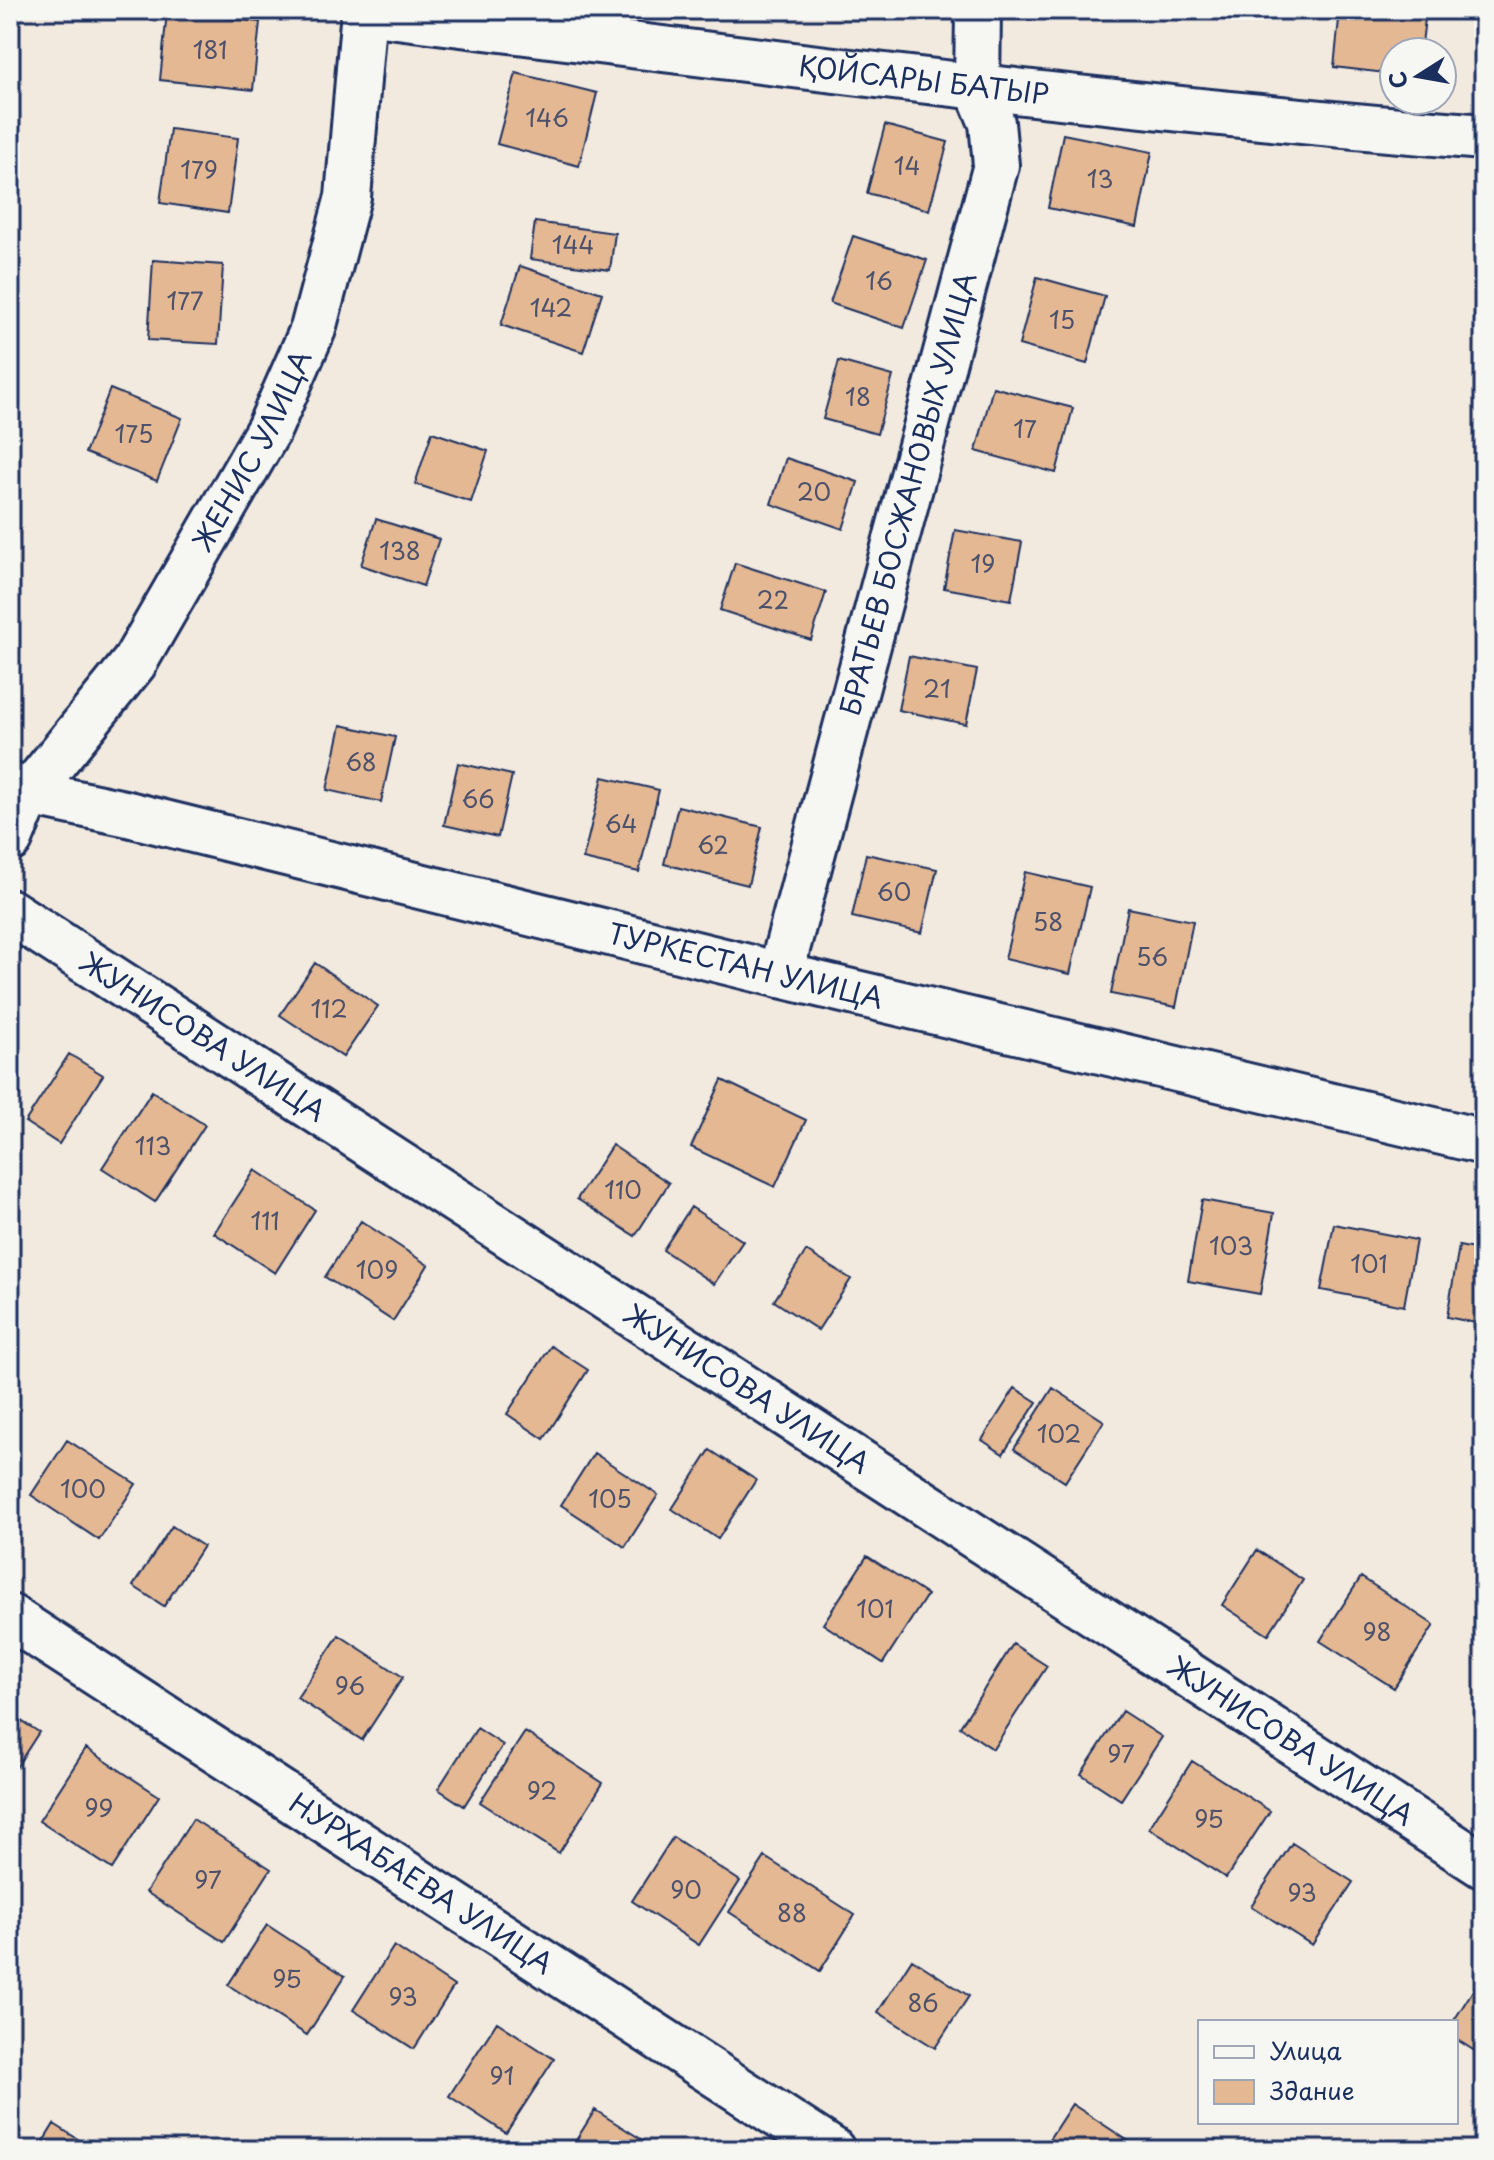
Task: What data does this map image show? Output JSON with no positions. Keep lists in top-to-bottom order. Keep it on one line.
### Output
{"streets":{"street":["ҚОЙСАРЫ БАТЫР","ЖЕНИС УЛИЦА","БРАТЬЕВ БОСЖАНОВЫХ УЛИЦА","ТУРКЕСТАН УЛИЦА","ЖУНИСОВА УЛИЦА","НУРХАБАЕВА УЛИЦА"]},"crossings":[["ҚОЙСАРЫ БАТЫР","ЖЕНИС УЛИЦА"],["ҚОЙСАРЫ БАТЫР","БРАТЬЕВ БОСЖАНОВЫХ УЛИЦА"],["ЖЕНИС УЛИЦА","ТУРКЕСТАН УЛИЦА"],["БРАТЬЕВ БОСЖАНОВЫХ УЛИЦА","ТУРКЕСТАН УЛИЦА"]],"house_numbers":["181","146","14","179","13","144","16","177","142","15","18","17","175","20","138","19","22","21","68","66","64","62","60","58","56","112","113","110","111","103","101","109","102","100","105","101","98","96","97","92","99","95","97","90","93","88","95","93","86","91"],"legend":["Улица","Здание"],"north":"left"}
